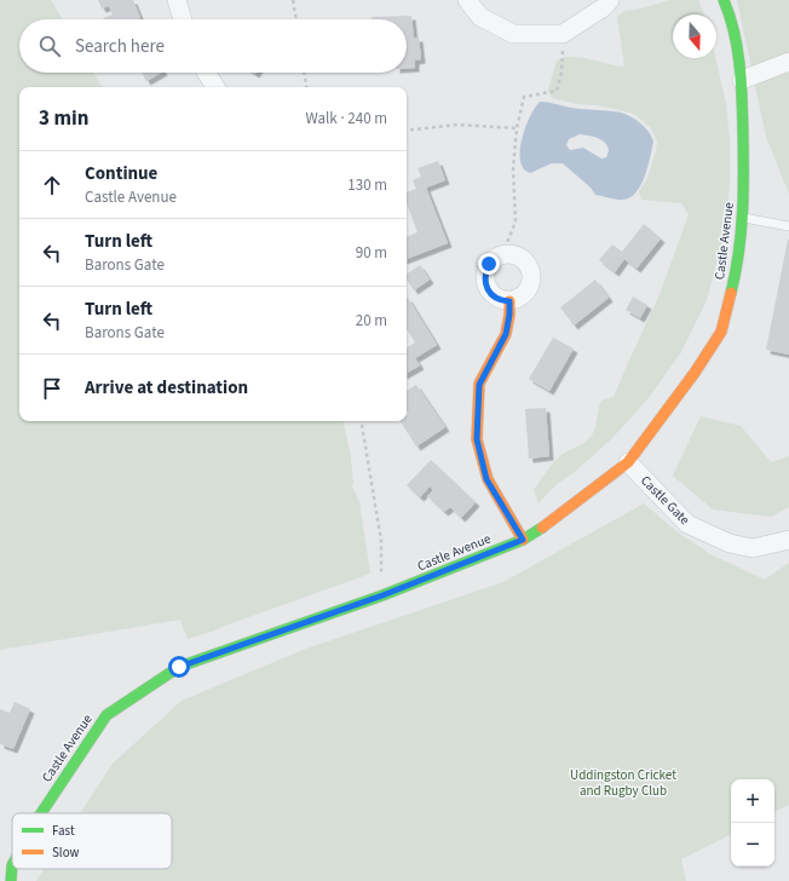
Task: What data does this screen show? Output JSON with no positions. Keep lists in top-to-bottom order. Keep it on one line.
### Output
{"streets":{"street":["Castle Avenue","Castle Gate"]},"crossings":[["Castle Avenue","Castle Gate"]],"parks":["Uddingston Cricket and Rugby Club"],"legend":["Fast","Slow"],"north":"bottom","page":{"search":"Search here","heading":["3 min","Walk · 240 m"],"list":[["Continue","Castle Avenue","130 m"],["Turn left","Barons Gate","90 m"],["Turn left","Barons Gate","20 m"],"Arrive at destination"],"map_buttons":["+","−"]}}
